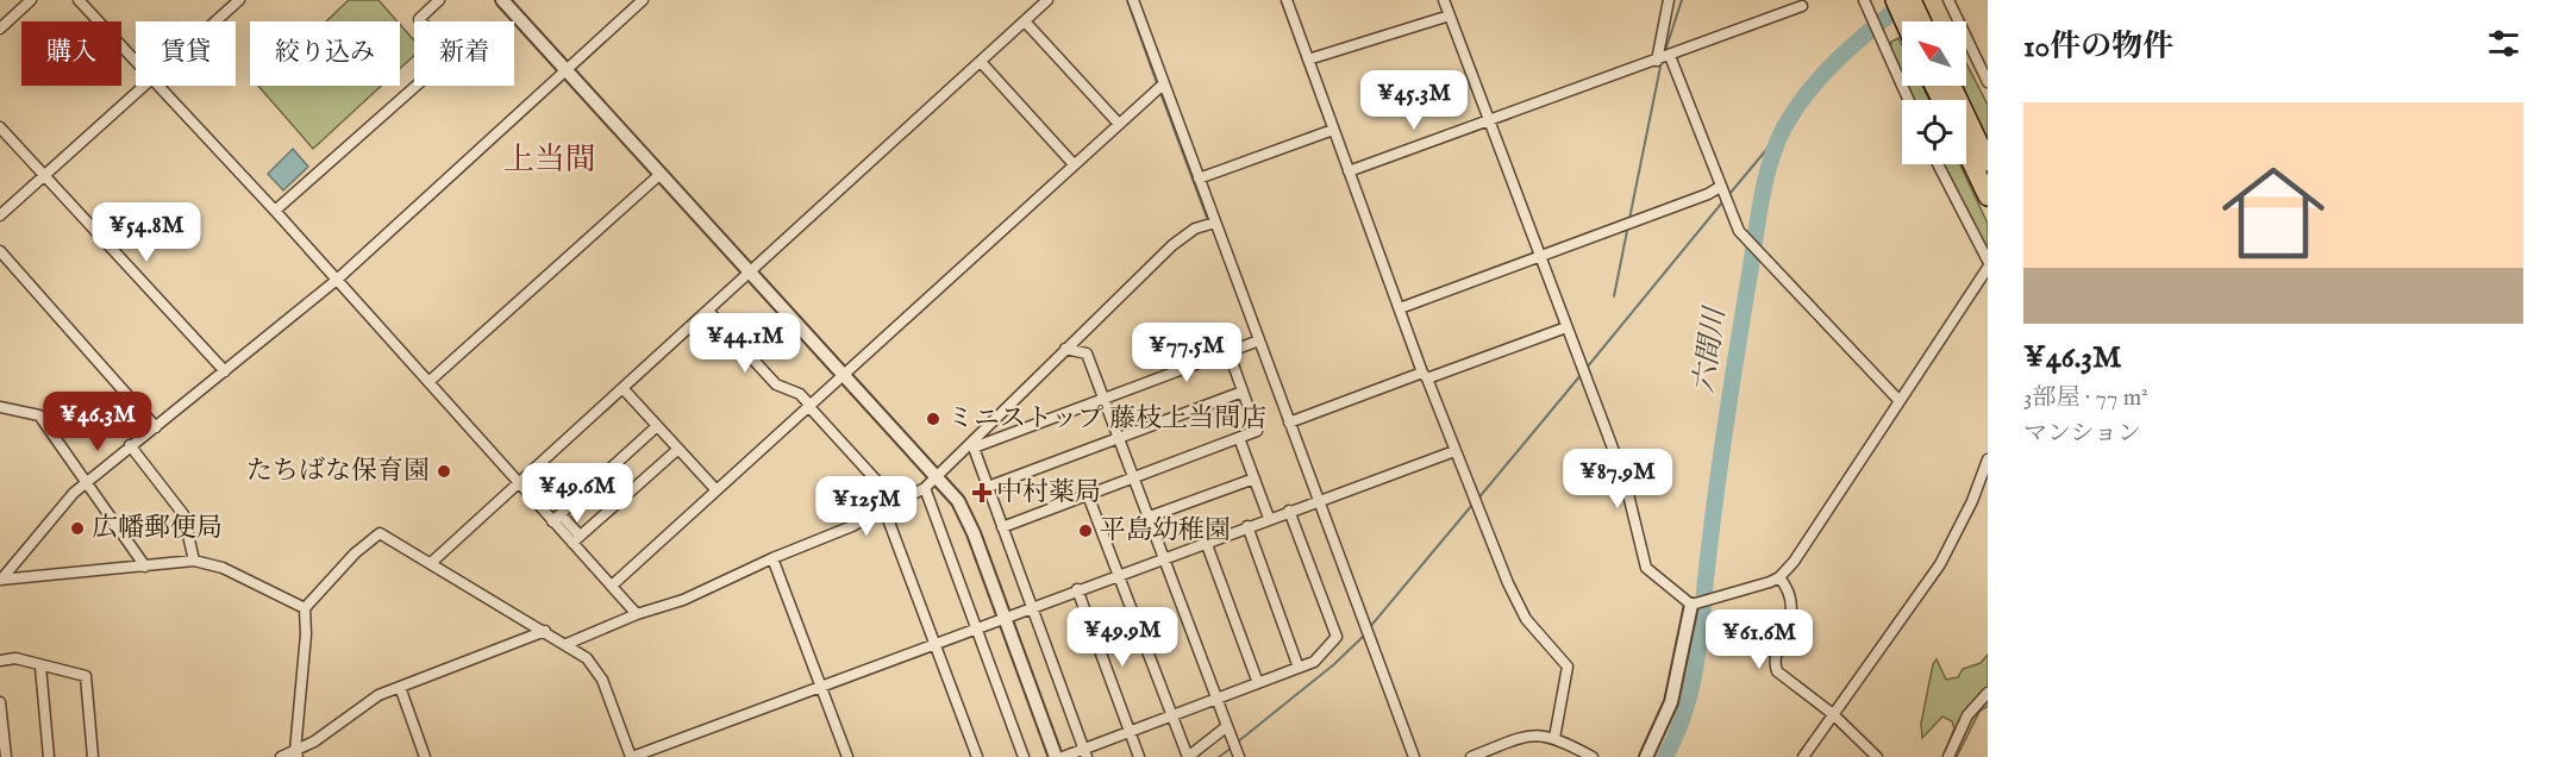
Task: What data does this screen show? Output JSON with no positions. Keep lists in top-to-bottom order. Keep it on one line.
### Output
{"districts":["上当間"],"water":["六間川"],"places":{"other":["ミニストップ 藤枝上当間店","たちばな保育園","広幡郵便局","平島幼稚園"],"health":["中村薬局"]},"north":"top left","page":{"heading":"10件の物件","chip":["購入","賃貸","絞り込み","新着"],"price":["¥45.3M","¥54.8M","¥44.1M","¥77.5M","¥46.3M","¥87.9M","¥49.6M","¥125M","¥49.9M","¥61.6M"],"list":[{"name":"¥46.3M","note":"3部屋 · 77 m² · マンション"}]}}
